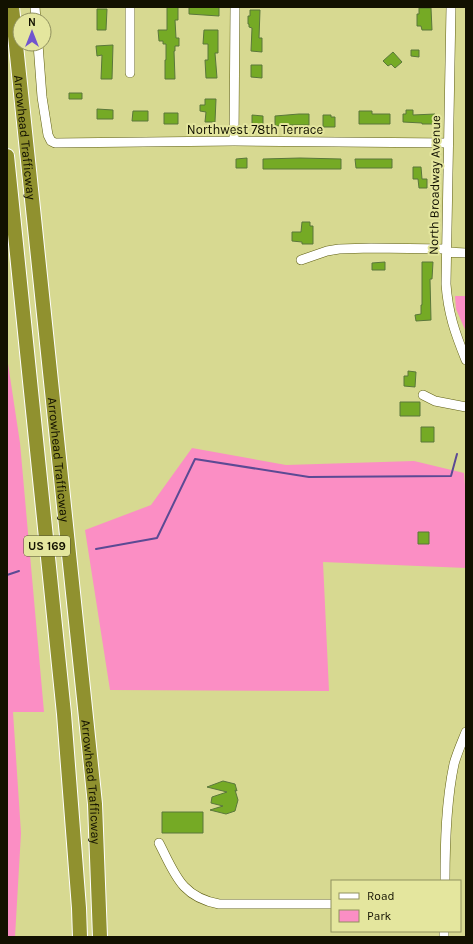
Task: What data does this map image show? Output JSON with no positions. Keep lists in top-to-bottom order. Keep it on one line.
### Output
{"streets":{"highway":["Arrowhead Trafficway","US 169"],"street":["Northwest 78th Terrace","North Broadway Avenue"]},"crossings":[["Northwest 78th Terrace","North Broadway Avenue"]],"legend":["Road","Park"],"north":"top"}
